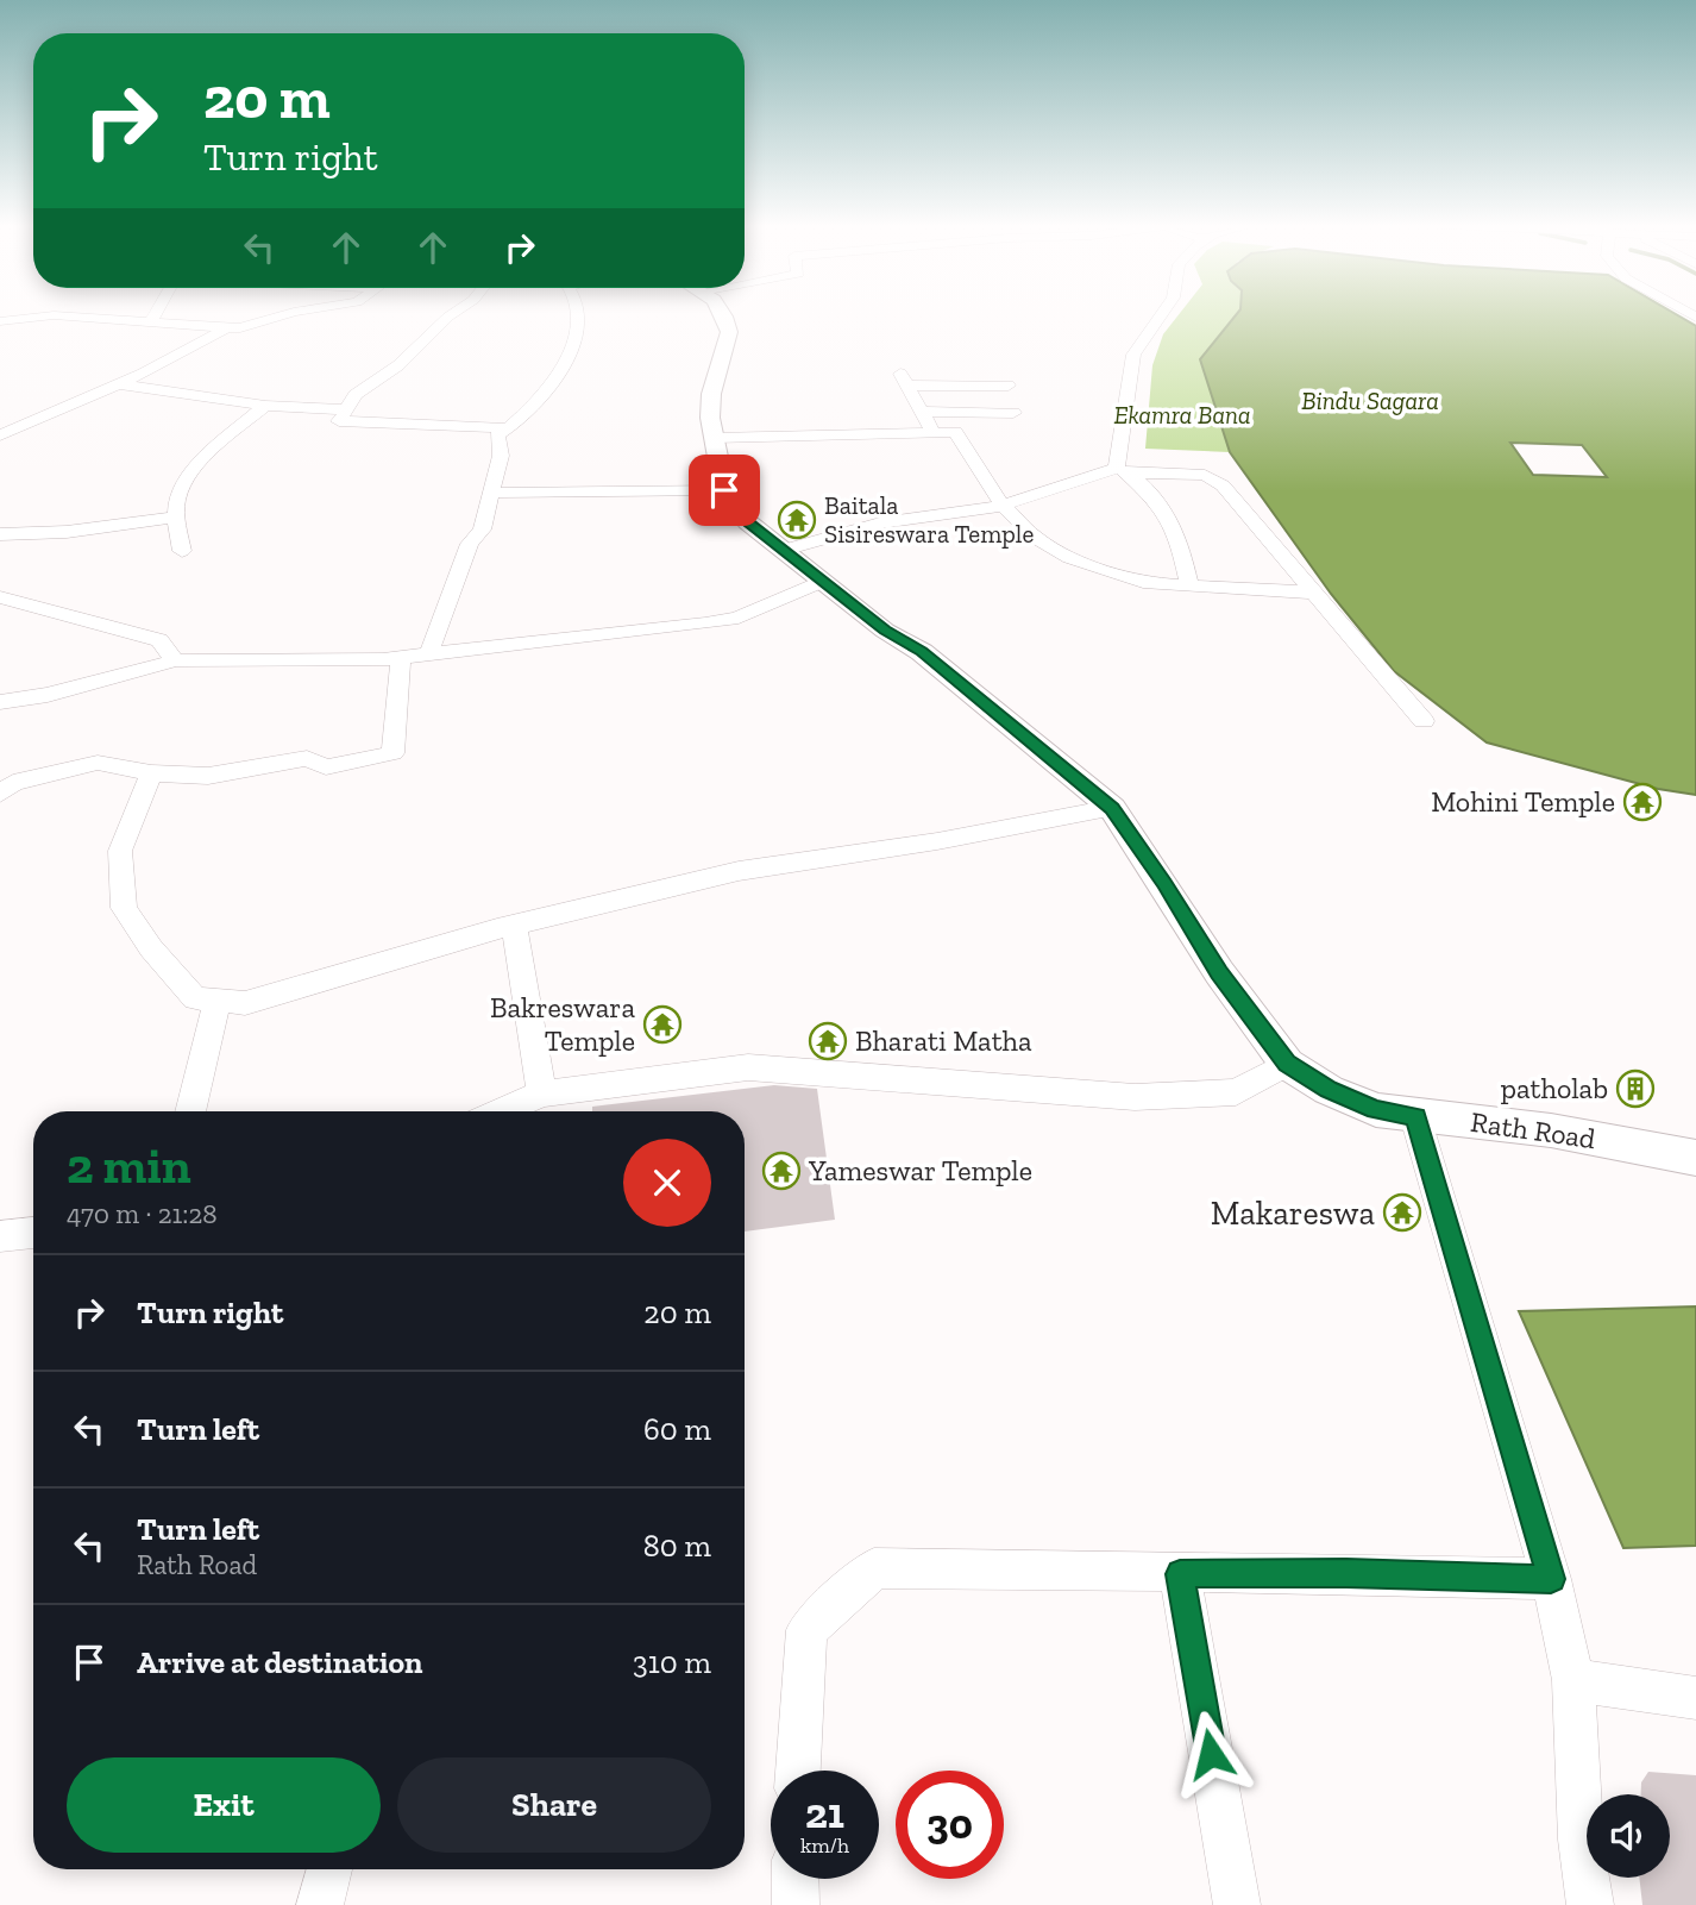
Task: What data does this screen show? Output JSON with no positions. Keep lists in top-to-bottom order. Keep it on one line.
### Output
{"streets":{"street":["Rath Road"]},"water":["Bindu Sagara"],"parks":["Ekamra Bana"],"places":{"temple":["Baitala Sisireswara Temple","Mohini Temple","Bakreswara Temple","Bharati Matha","Yameswar Temple","Makareswa"],"building":["patholab"]},"page":{"turn":["20 m","Turn right"],"heading":["2 min","470 m · 21:28"],"list":[{"name":"Turn right","value":"20 m"},{"name":"Turn left","value":"60 m"},{"name":"Turn left","note":"Rath Road","value":"80 m"},{"name":"Arrive at destination","value":"310 m"}],"buttons":["Exit","Share"],"speed":"21 km/h","limit":"30"}}
